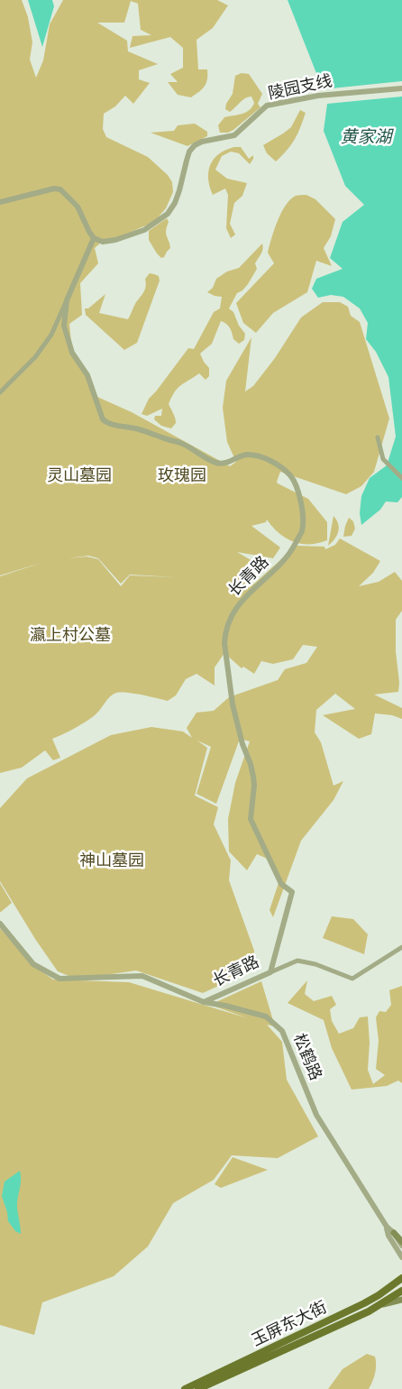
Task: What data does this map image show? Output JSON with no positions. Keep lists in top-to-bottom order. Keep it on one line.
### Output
{"streets":{"main road":["玉屏东大街"],"street":["陵园支线","长青路","松鹤路"]},"crossings":[["长青路","松鹤路"]],"water":["黄家湖"],"parks":["灵山墓园","玫瑰园","瀛上村公墓","神山墓园"]}
